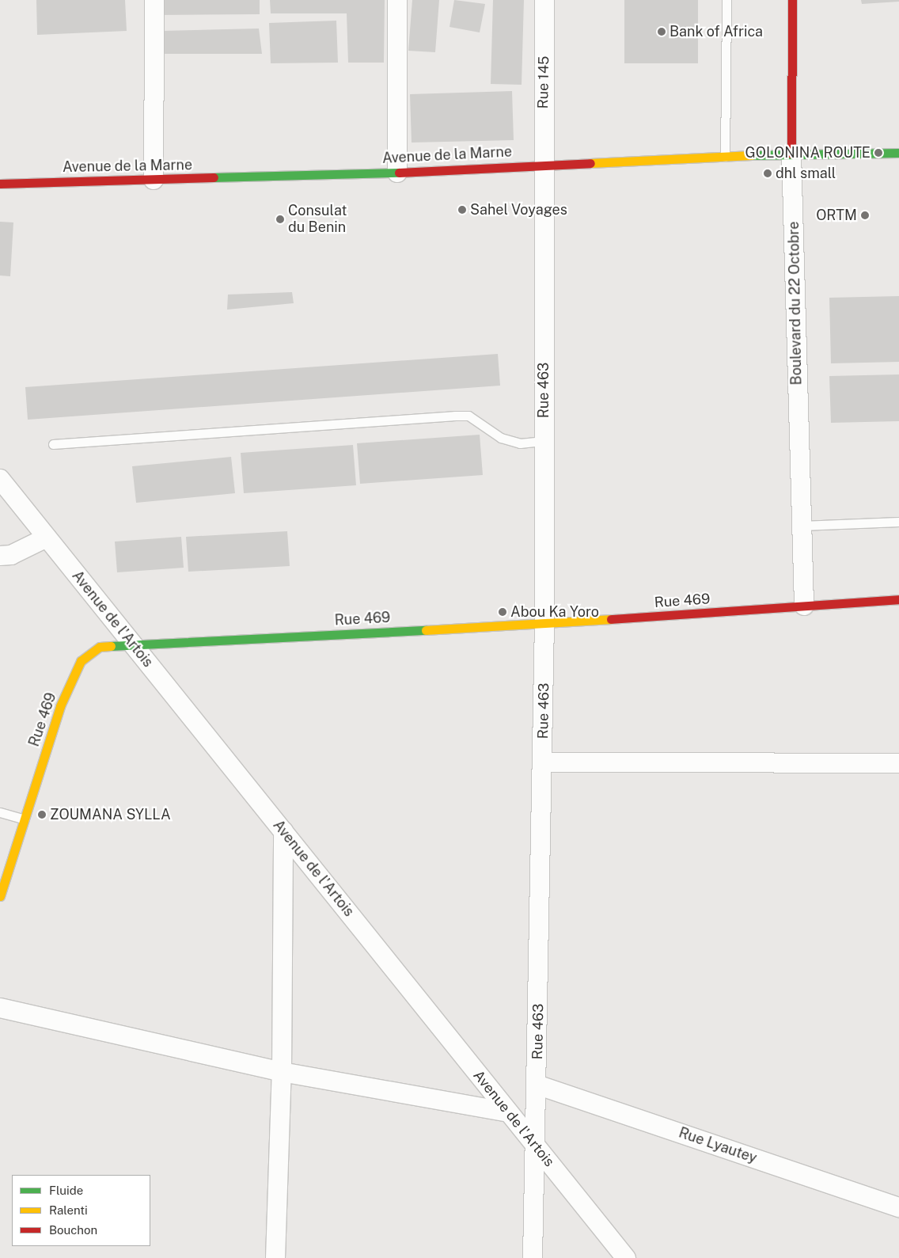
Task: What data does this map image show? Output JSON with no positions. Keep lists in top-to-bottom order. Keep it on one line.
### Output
{"streets":{"street":["Rue 145","Avenue de la Marne","Boulevard du 22 Octobre","Rue 463","Rue 469","Avenue de l'Artois","Rue Lyautey"]},"crossings":[["Rue 145","Avenue de la Marne"],["Rue 145","Rue 463"],["Avenue de la Marne","Boulevard du 22 Octobre"],["Avenue de la Marne","Rue 463"],["Boulevard du 22 Octobre","Rue 469"],["Rue 463","Rue 469"],["Rue 463","Avenue de l'Artois"],["Rue 463","Rue Lyautey"],["Rue 469","Avenue de l'Artois"]],"places":["Bank of Africa","GOLONINA ROUTE","dhl small","Sahel Voyages","ORTM","Consulat du Benin","Abou Ka Yoro","ZOUMANA SYLLA"],"legend":["Fluide","Ralenti","Bouchon"]}
